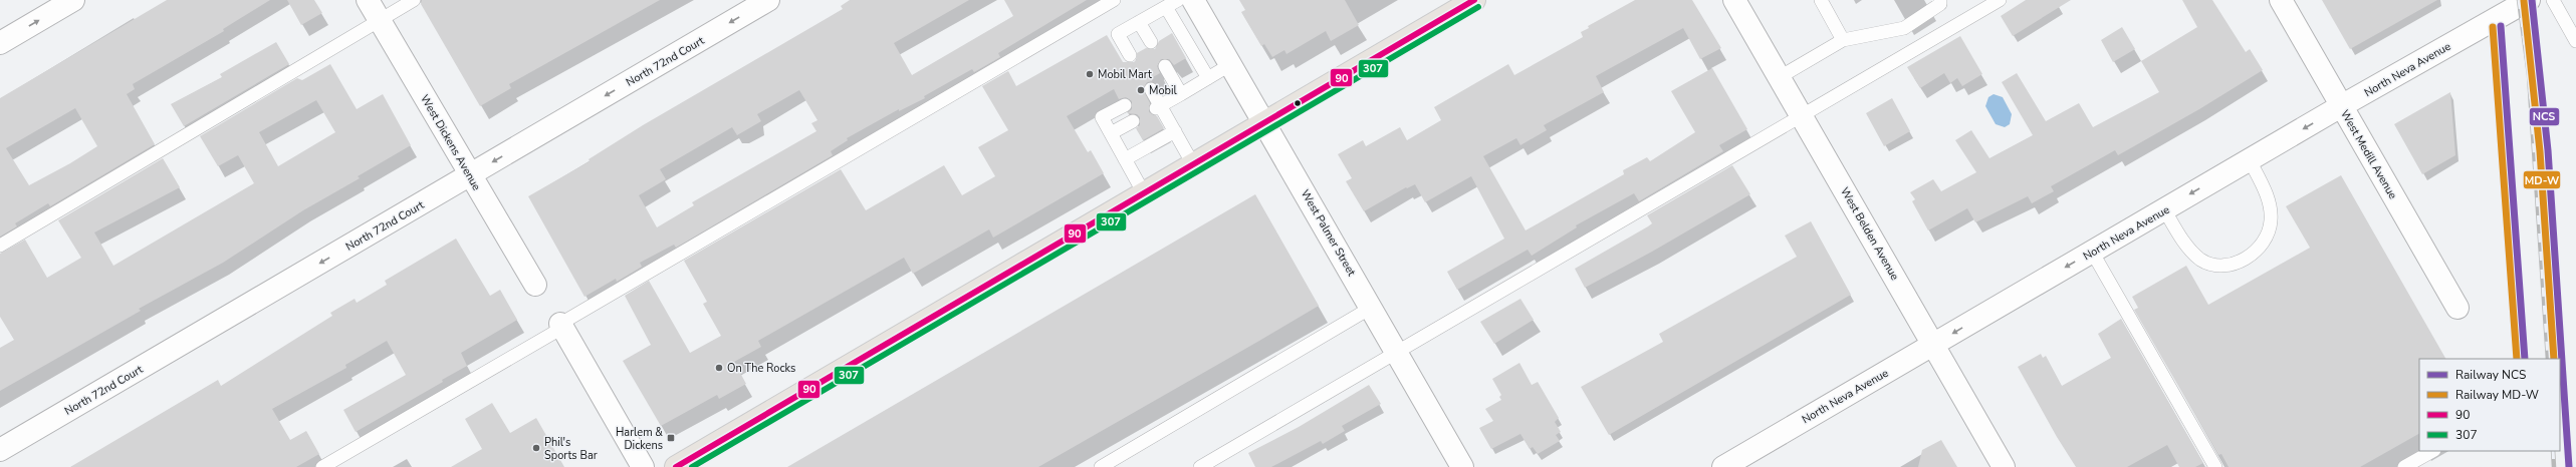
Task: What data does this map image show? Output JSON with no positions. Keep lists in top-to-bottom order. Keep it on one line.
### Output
{"streets":{"street":["North 72nd Court","North Neva Avenue","West Dickens Avenue","West Medill Avenue","West Palmer Street","West Belden Avenue"]},"crossings":[["North 72nd Court","West Dickens Avenue"],["North Neva Avenue","West Medill Avenue"],["North Neva Avenue","West Belden Avenue"]],"one_way":["North 72nd Court","North Neva Avenue"],"places":{"other":["Mobil Mart","Mobil","On The Rocks","Phil's Sports Bar"],"transit":["Harlem & Dickens"]},"lines":["rail line NCS","transit line 90","rail line MD-W","transit line 307"],"legend":["Railway NCS","Railway MD-W","90","307"]}
